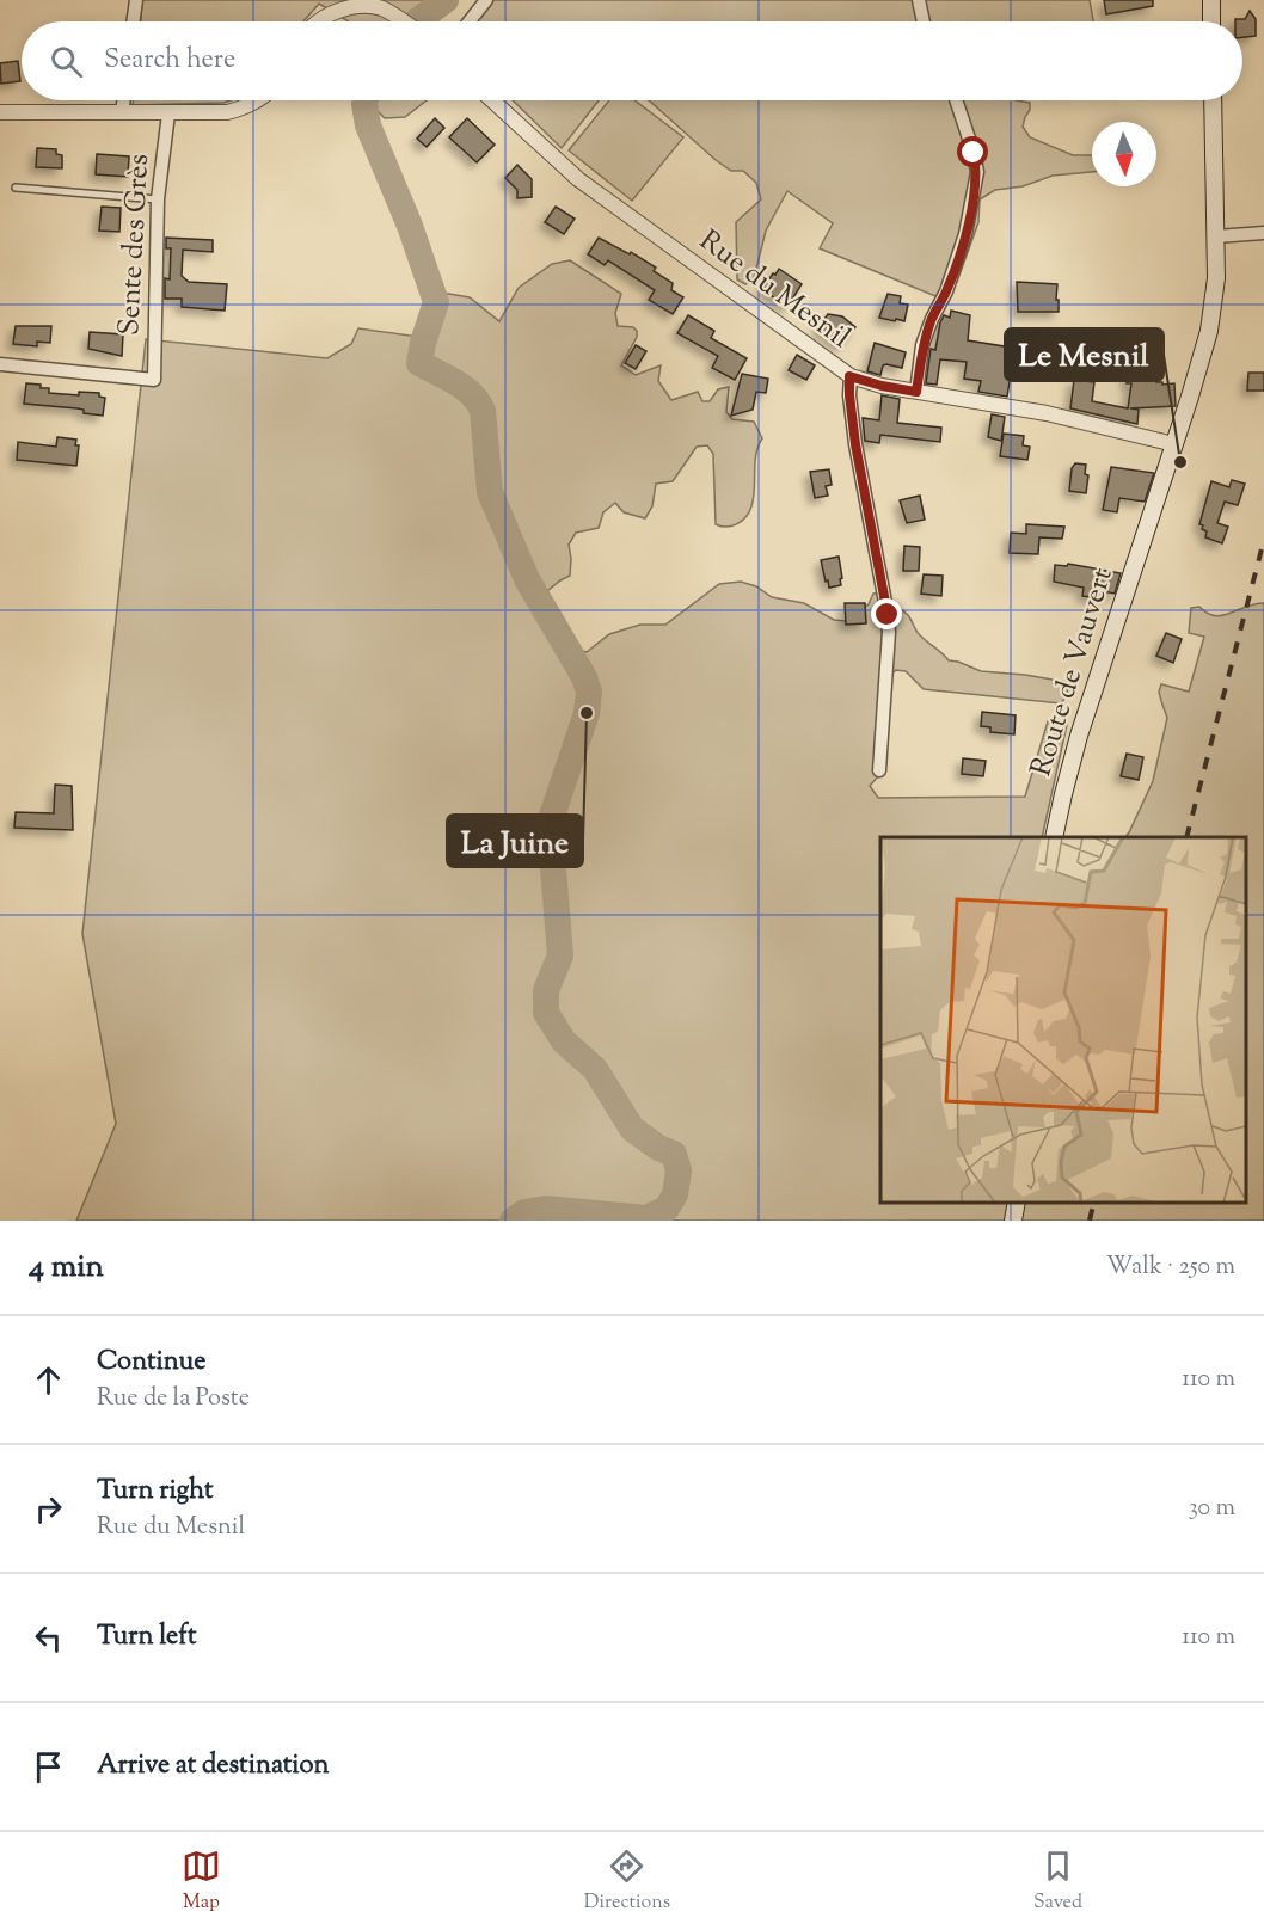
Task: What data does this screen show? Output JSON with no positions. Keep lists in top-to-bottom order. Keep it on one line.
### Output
{"streets":{"main road":["Route de Vauvert"],"street":["Sente des Grès","Rue du Mesnil"]},"crossings":[["Rue du Mesnil","Route de Vauvert"]],"places":["Le Mesnil","La Juine"],"north":"bottom","page":{"search":"Search here","heading":["4 min","Walk · 250 m"],"list":[["Continue","Rue de la Poste","110 m"],["Turn right","Rue du Mesnil","30 m"],["Turn left","110 m"],"Arrive at destination"],"nav":["Map","Directions","Saved"]}}
